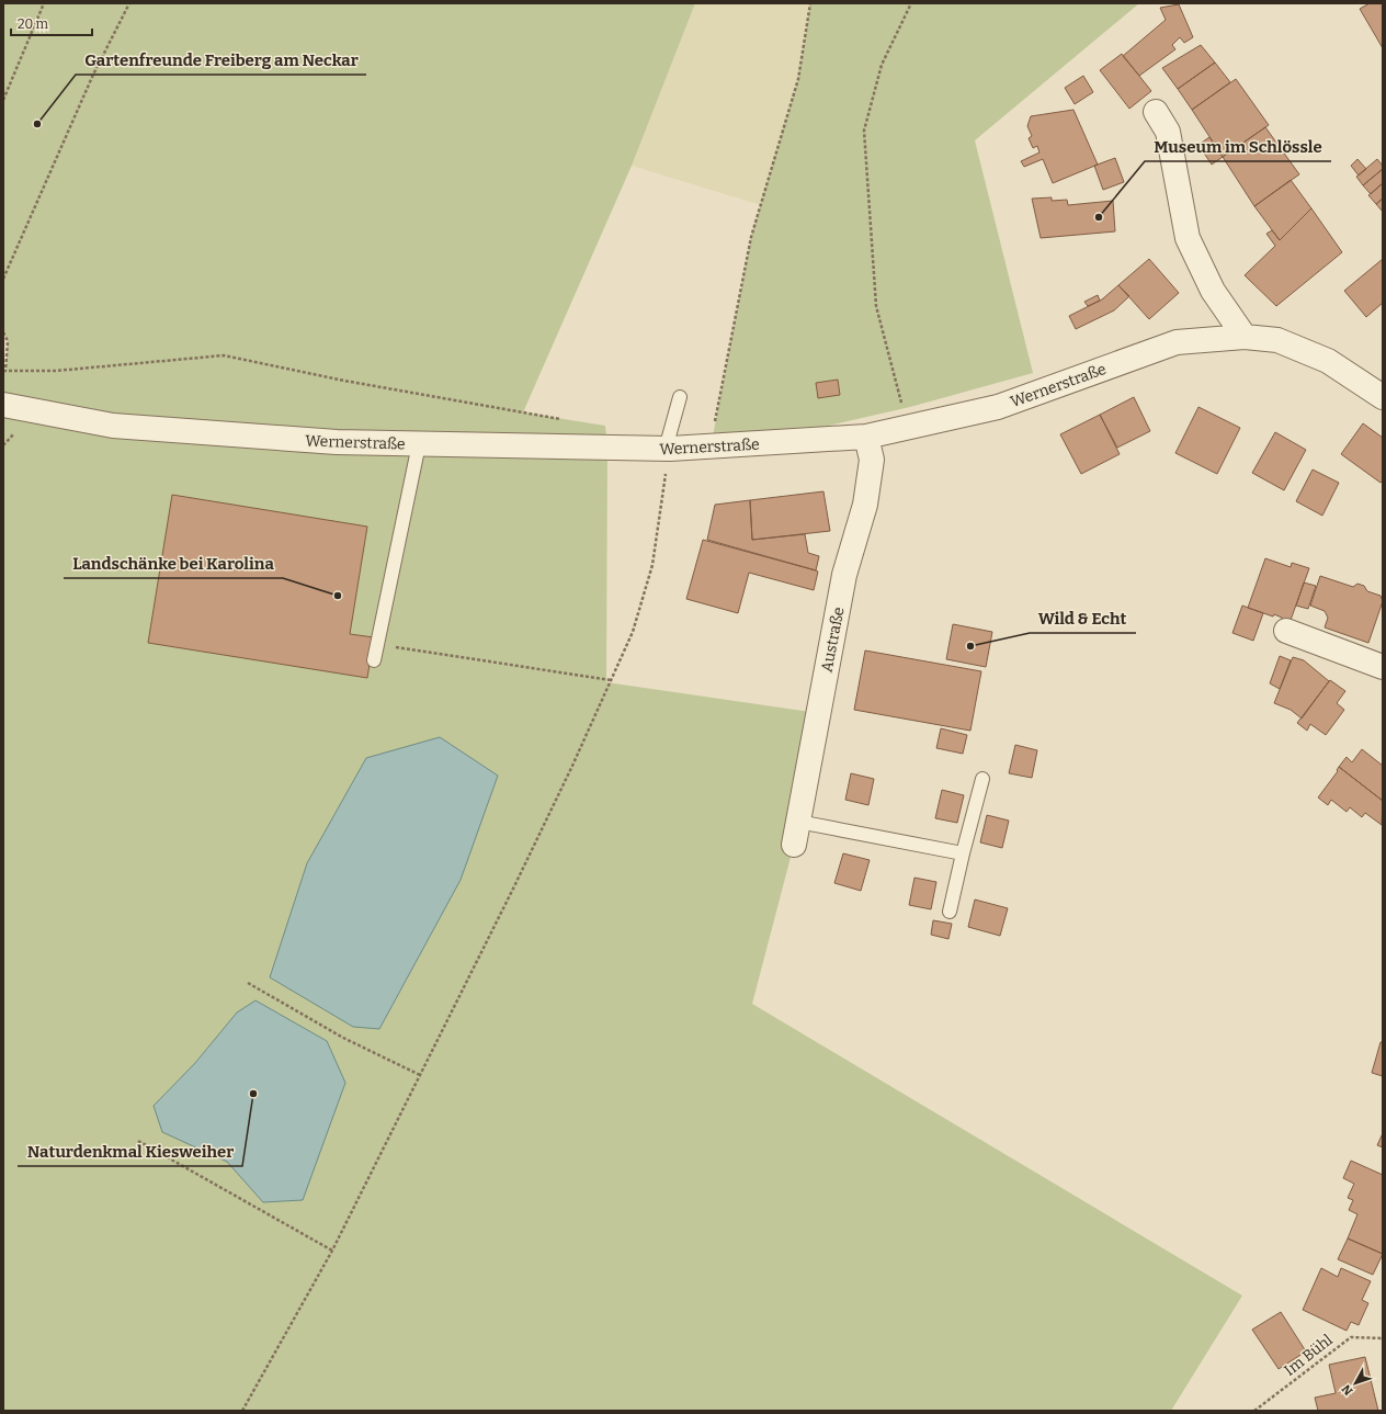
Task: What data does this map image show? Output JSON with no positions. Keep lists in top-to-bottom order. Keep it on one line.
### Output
{"streets":{"street":["Wernerstraße","Austraße"],"path":["Im Bühl"]},"crossings":[["Wernerstraße","Austraße"]],"places":["Gartenfreunde Freiberg am Neckar","Museum im Schlössle","Landschänke bei Karolina","Wild & Echt","Naturdenkmal Kiesweiher"],"scale_bar":"20 m","north":"bottom left"}
